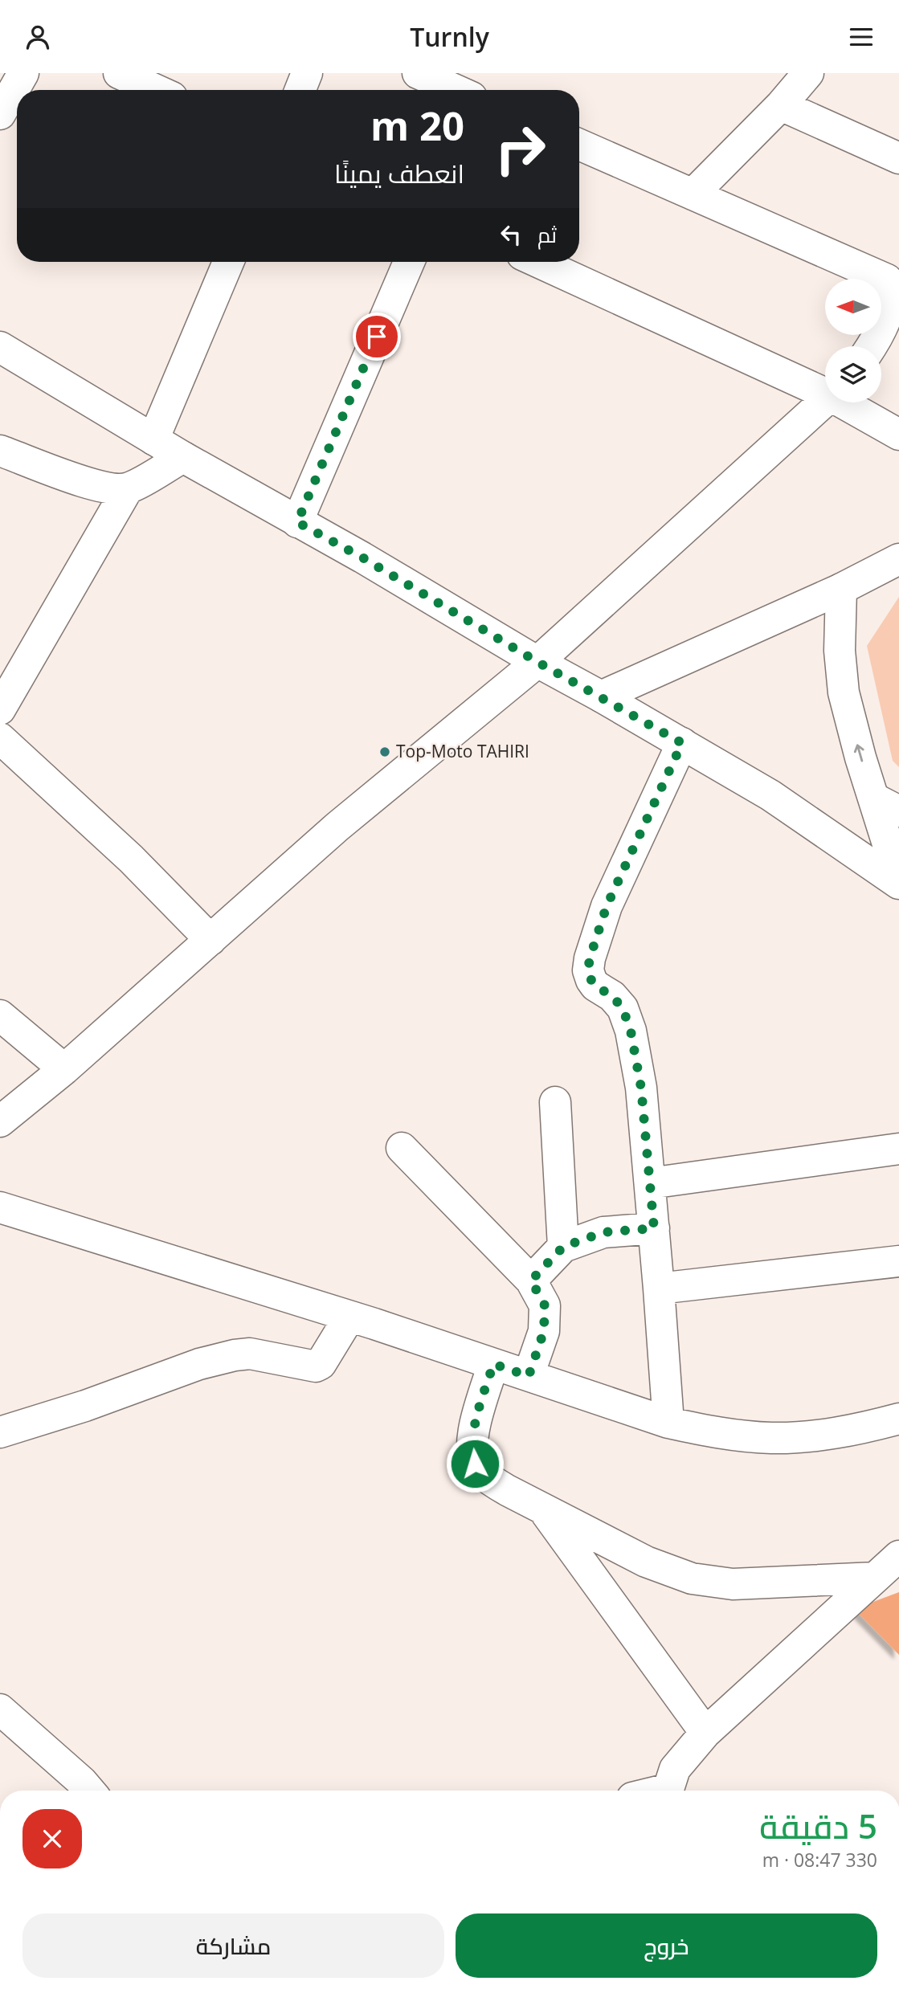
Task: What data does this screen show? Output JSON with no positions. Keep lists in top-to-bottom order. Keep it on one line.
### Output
{"places":["Top-Moto TAHIRI"],"north":"left","page":{"header":"Turnly","turn":["20 m","انعطف يمينًا"],"then":"ثم","heading":["5 دقيقة","330 m · 08:47"],"buttons":["خروج","مشاركة"]}}
